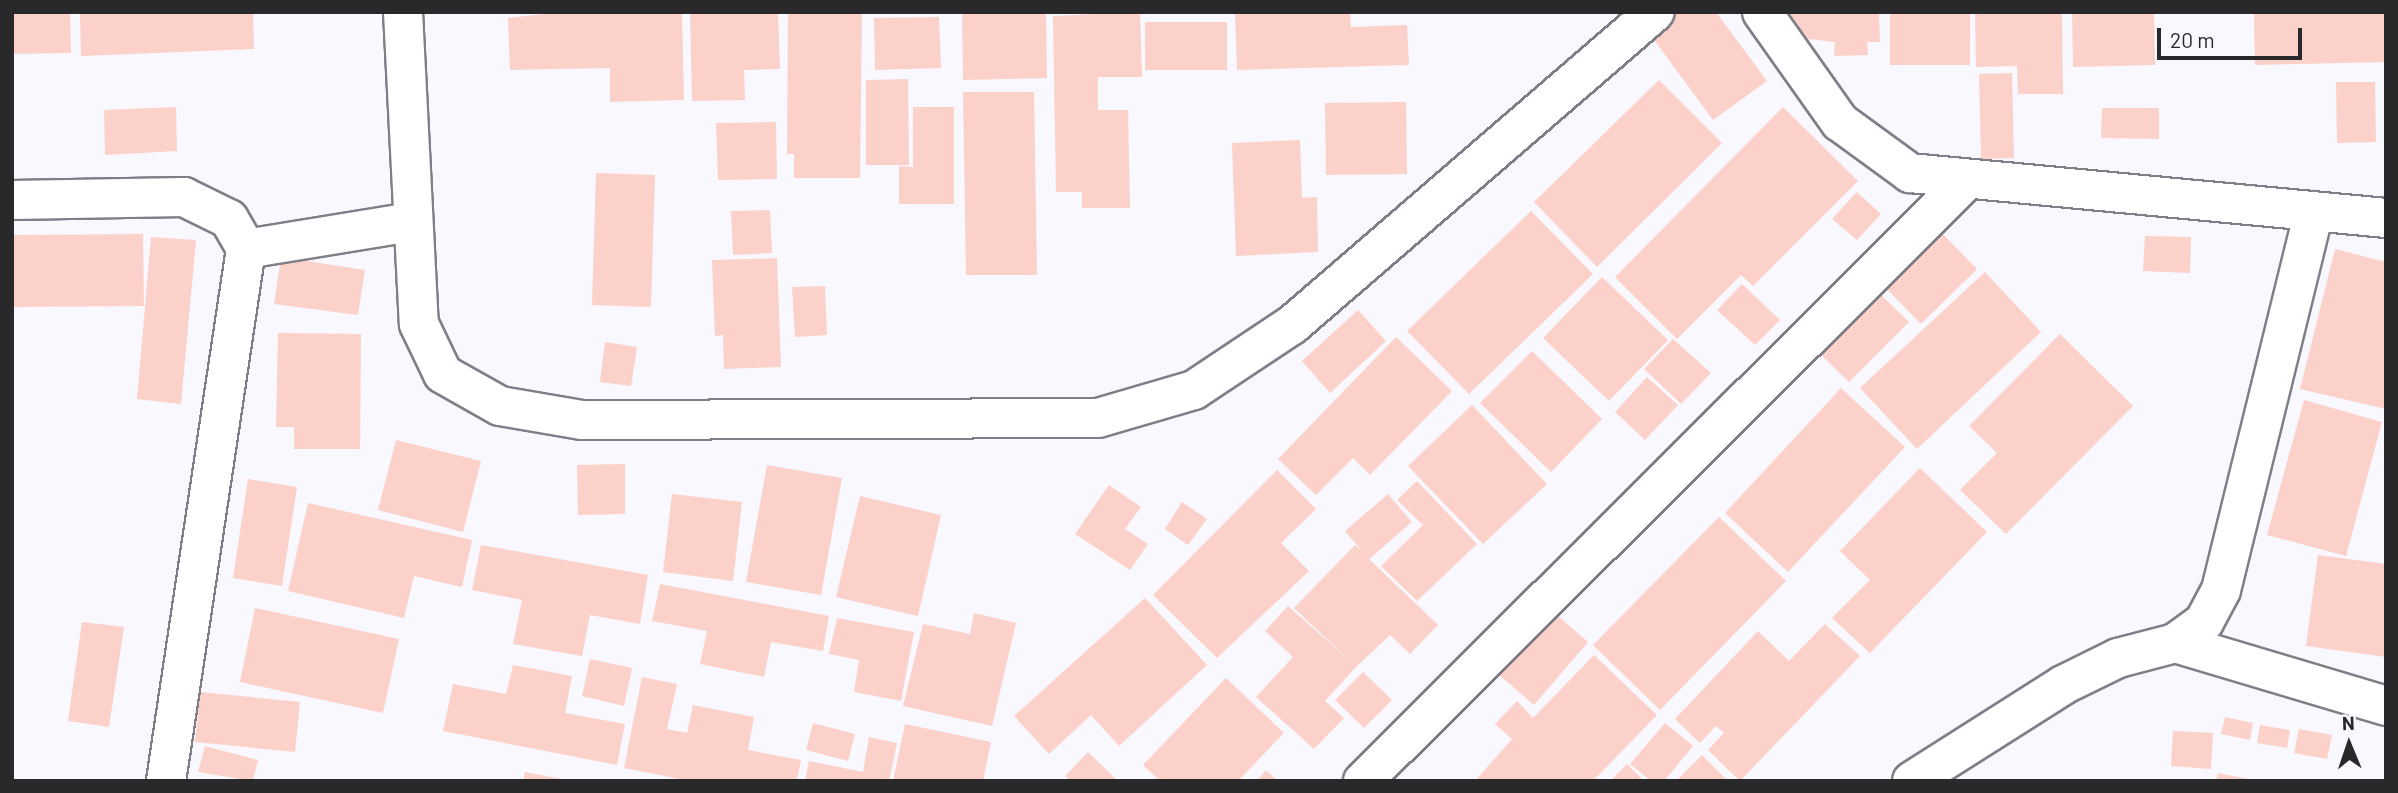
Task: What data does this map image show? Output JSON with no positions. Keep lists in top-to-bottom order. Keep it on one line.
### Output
{"scale_bar":"20 m","north":"top"}
